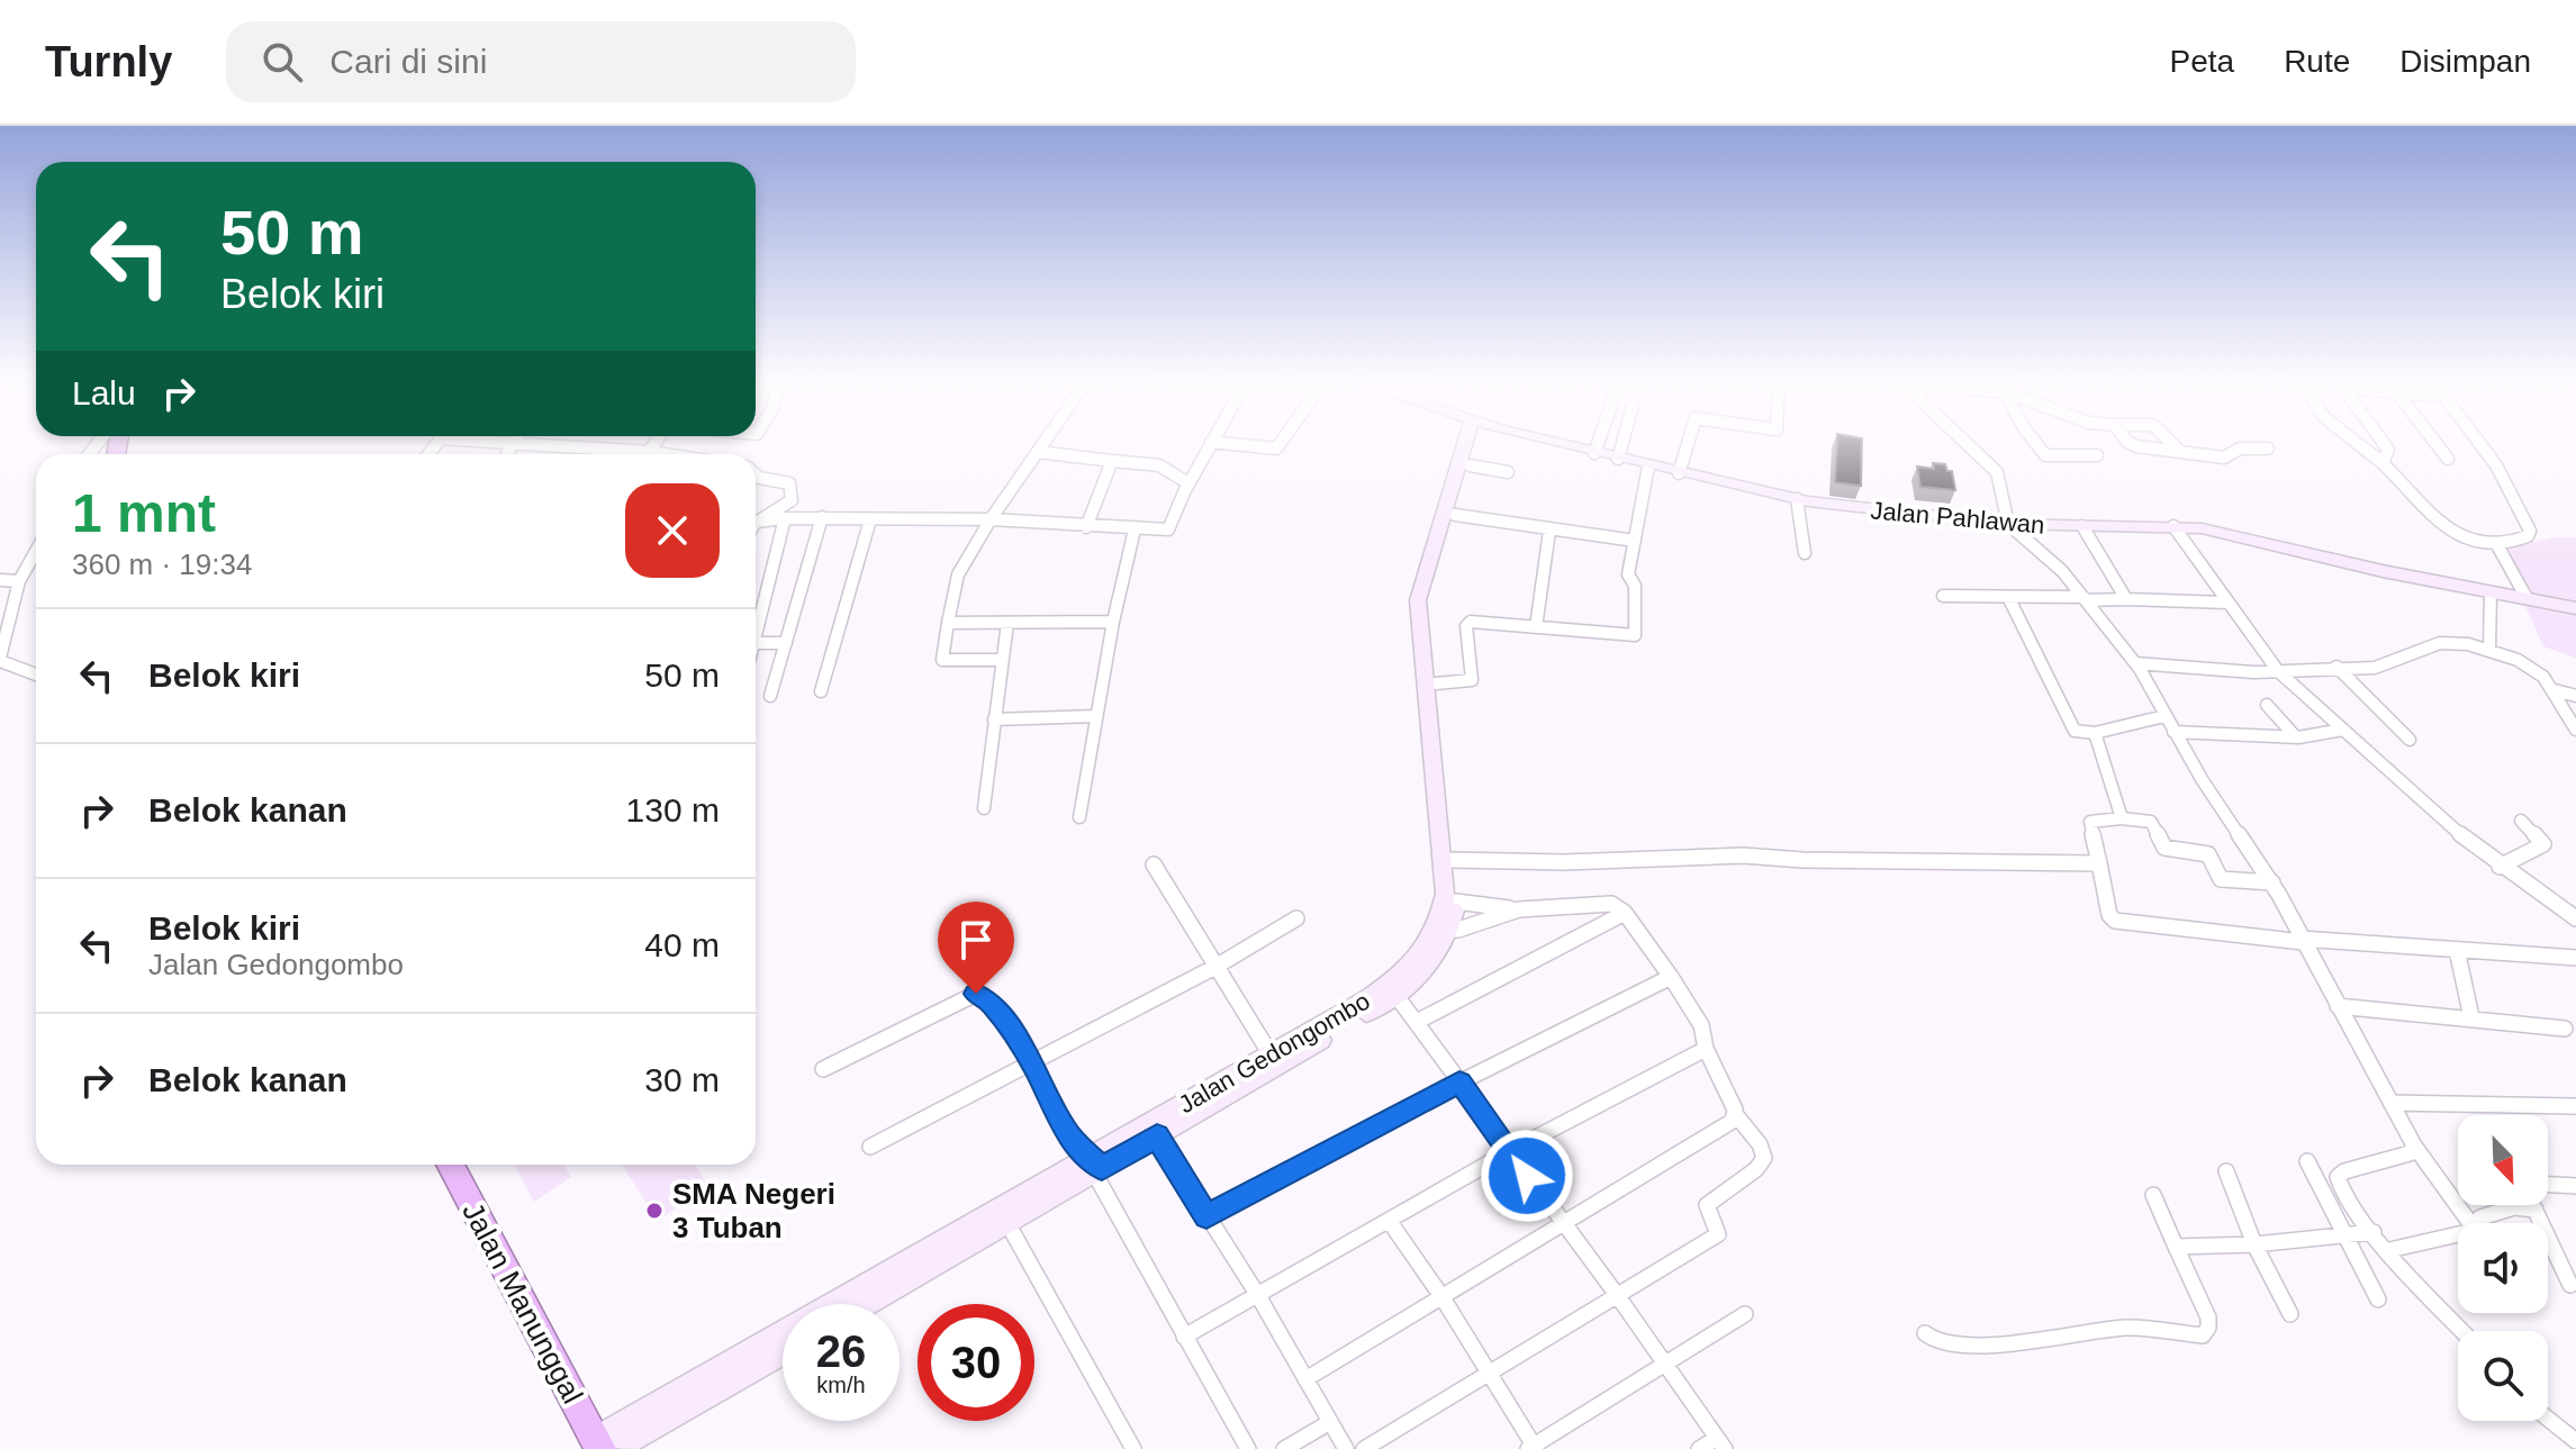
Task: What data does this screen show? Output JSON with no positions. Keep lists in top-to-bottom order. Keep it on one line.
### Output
{"streets":{"highway":["Jalan Manunggal"],"street":["Jalan Pahlawan","Jalan Gedongombo"]},"crossings":[["Jalan Gedongombo","Jalan Manunggal"]],"places":["SMA Negeri 3 Tuban"],"north":"bottom right","page":{"header":"Turnly","search":"Cari di sini","nav":["Peta","Rute","Disimpan"],"turn":["50 m","Belok kiri"],"then":"Lalu","heading":["1 mnt","360 m · 19:34"],"list":[{"name":"Belok kiri","value":"50 m"},{"name":"Belok kanan","value":"130 m"},{"name":"Belok kiri","note":"Jalan Gedongombo","value":"40 m"},{"name":"Belok kanan","value":"30 m"}],"speed":"26 km/h","limit":"30"}}
